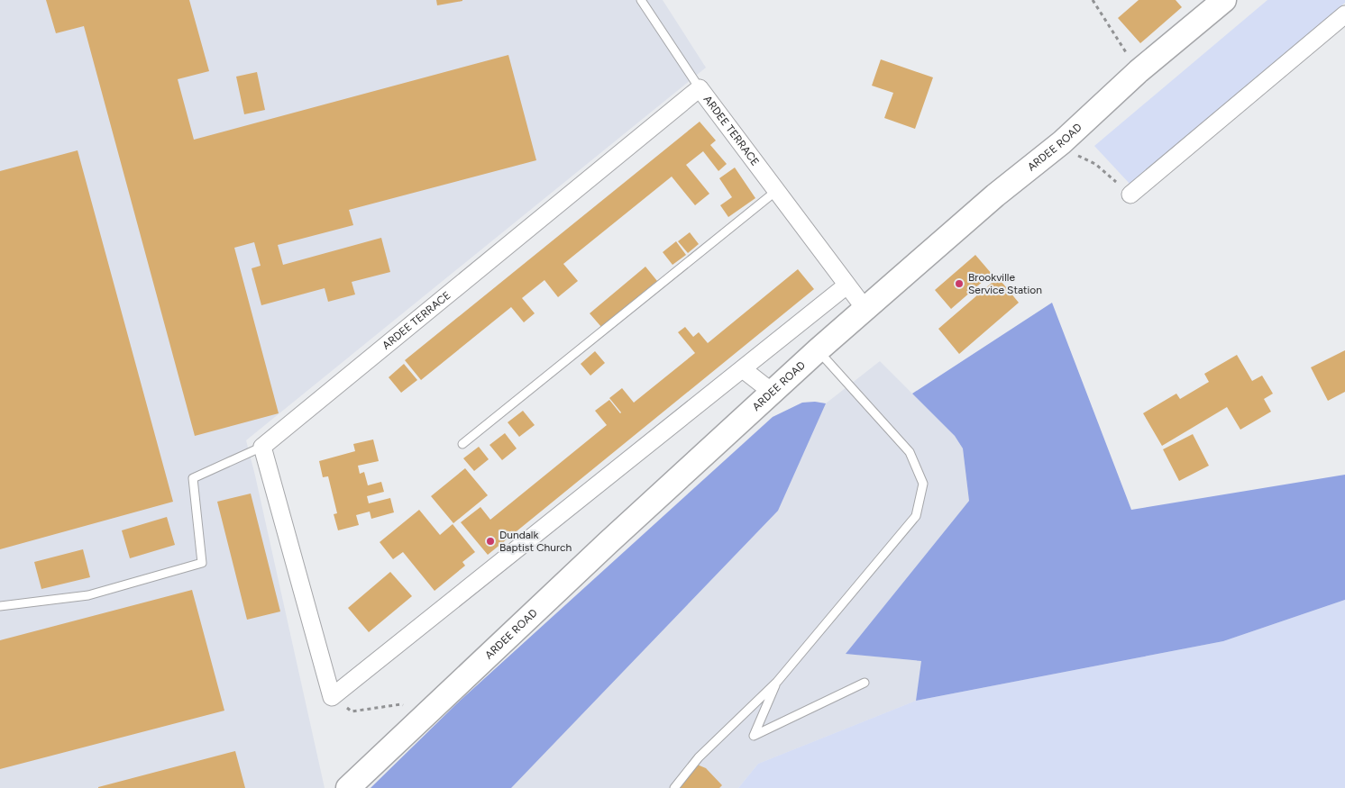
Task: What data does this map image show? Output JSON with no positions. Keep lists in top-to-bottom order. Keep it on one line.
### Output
{"streets":{"main road":["ARDEE ROAD"],"street":["ARDEE TERRACE"]},"crossings":[["ARDEE TERRACE","ARDEE ROAD"]],"places":["Brookville Service Station","Dundalk Baptist Church"]}
